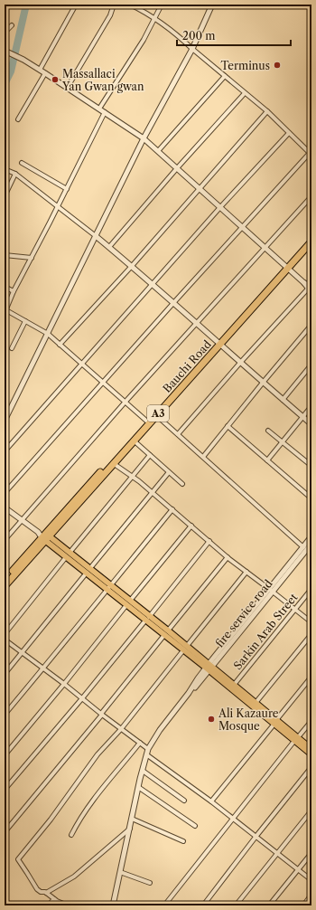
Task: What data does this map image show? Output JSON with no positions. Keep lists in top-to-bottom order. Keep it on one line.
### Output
{"streets":{"highway":["Bauchi Road","A3"],"street":["fire service road","Sarkin Arab Street"]},"places":["Terminus","Massallaci Yan Gwan gwan","Ali Kazaure Mosque"],"scale_bar":"200 m"}
